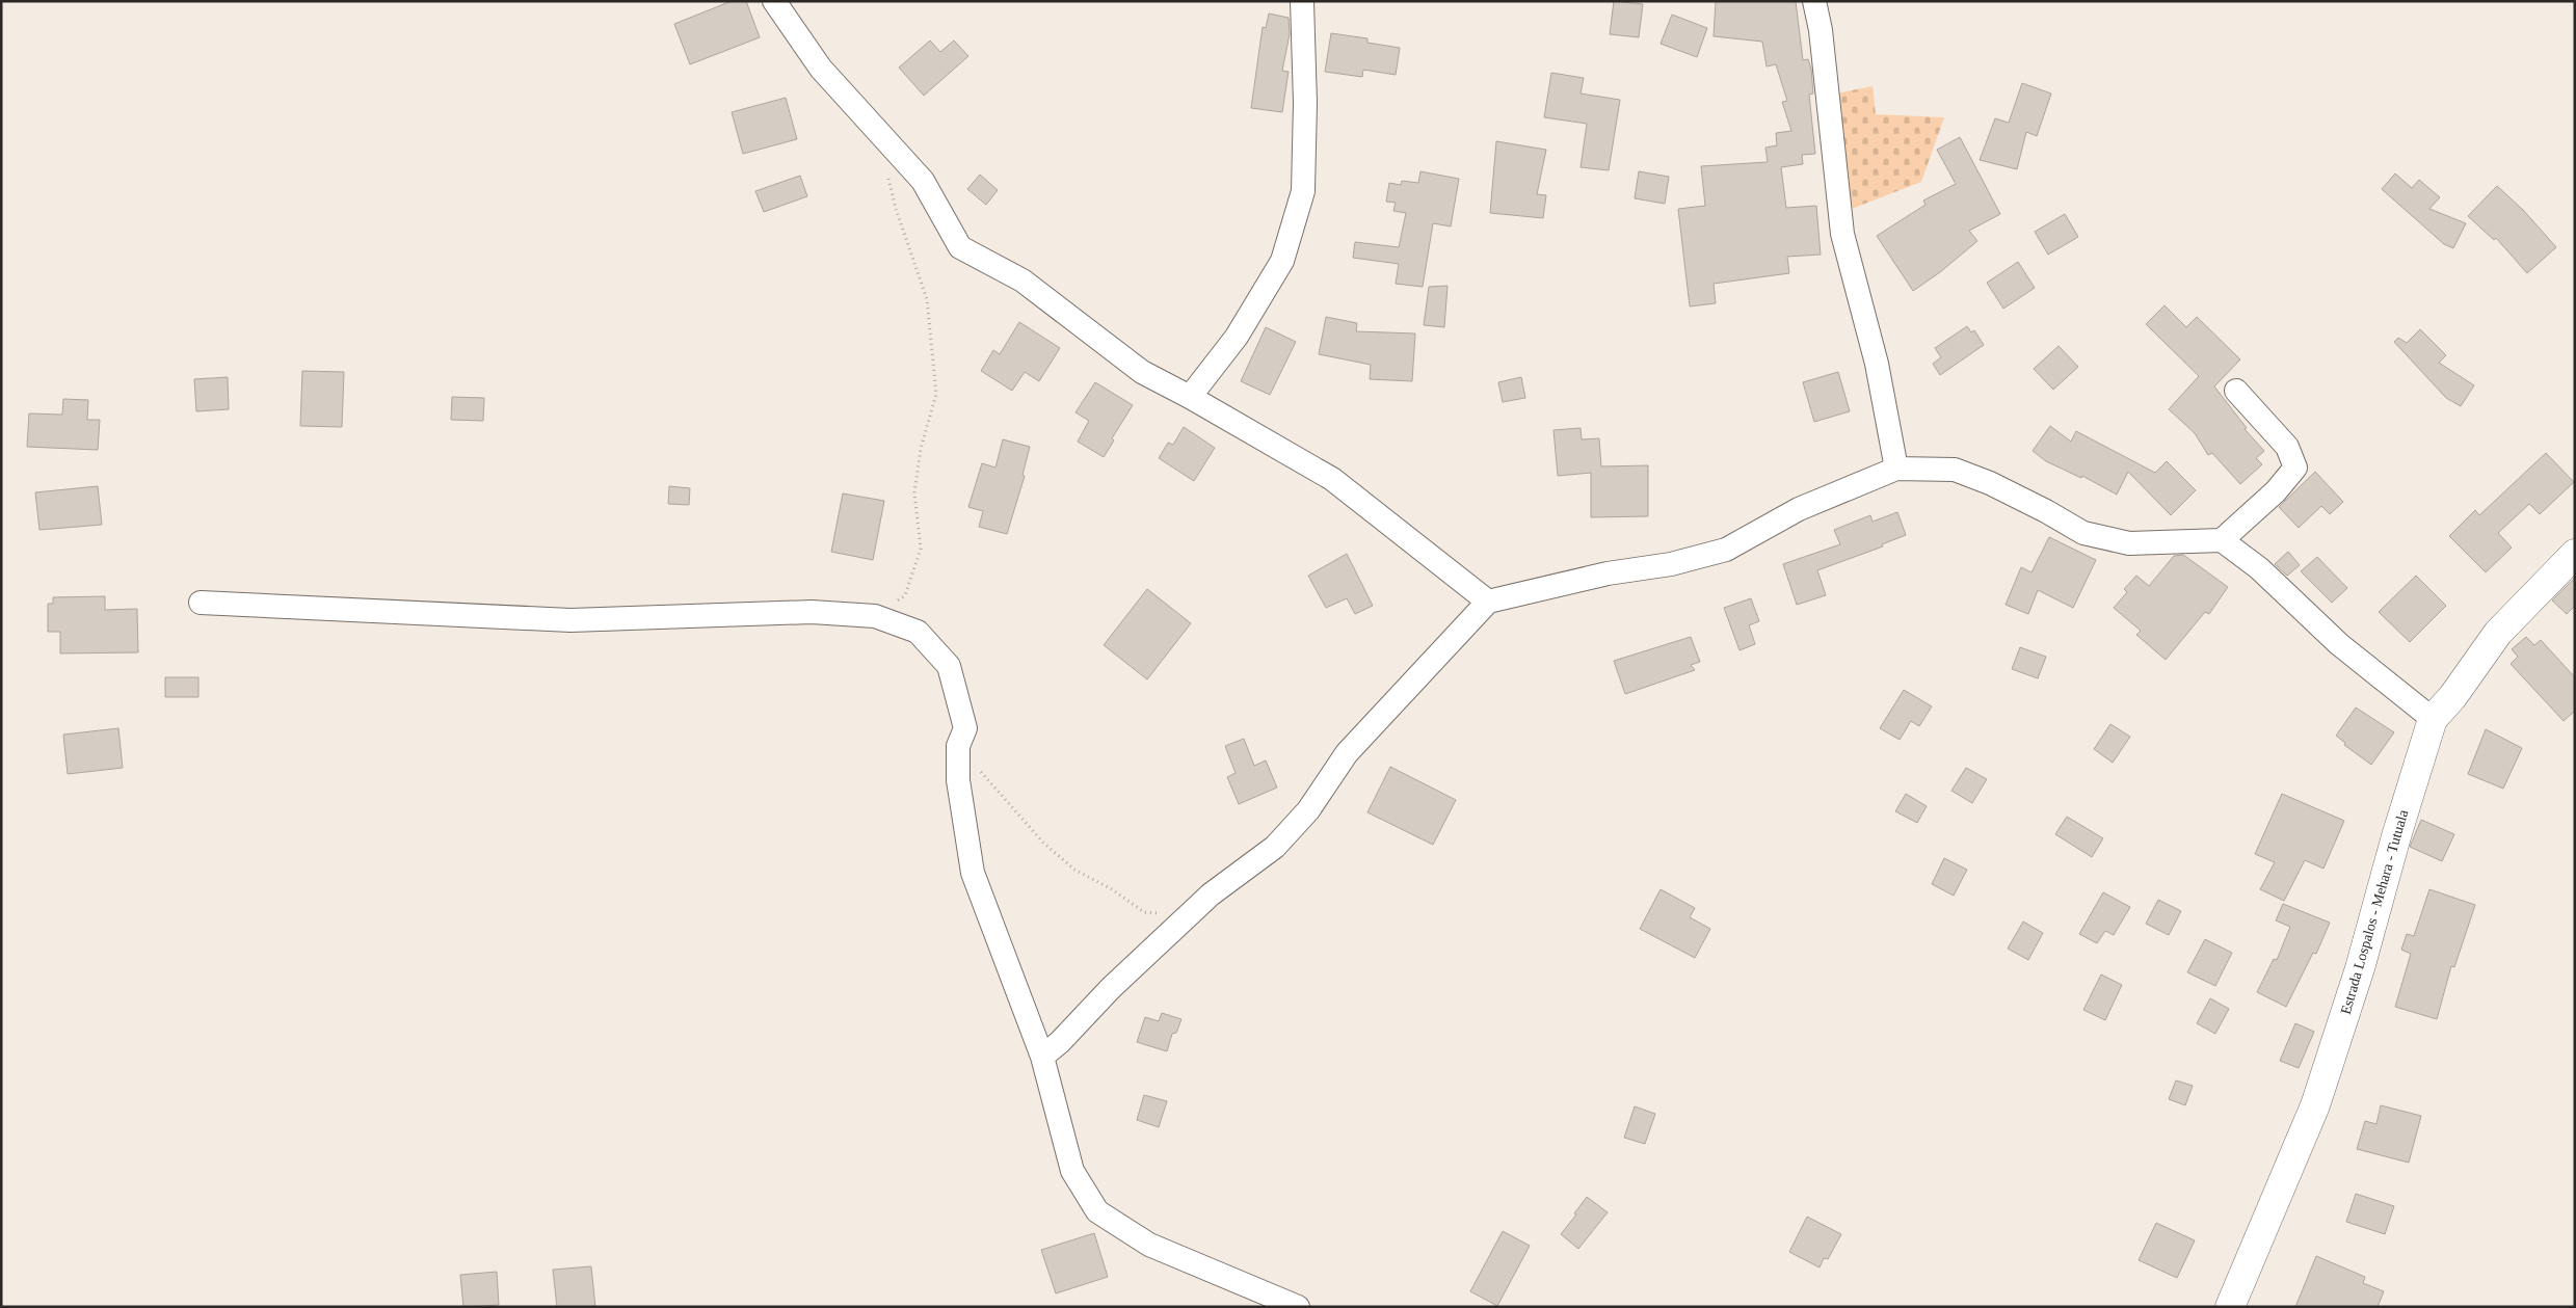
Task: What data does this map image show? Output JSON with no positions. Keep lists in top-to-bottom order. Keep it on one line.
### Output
{"streets":{"main road":["Estrada Lospalos - Mehara - Tutuala"]}}
